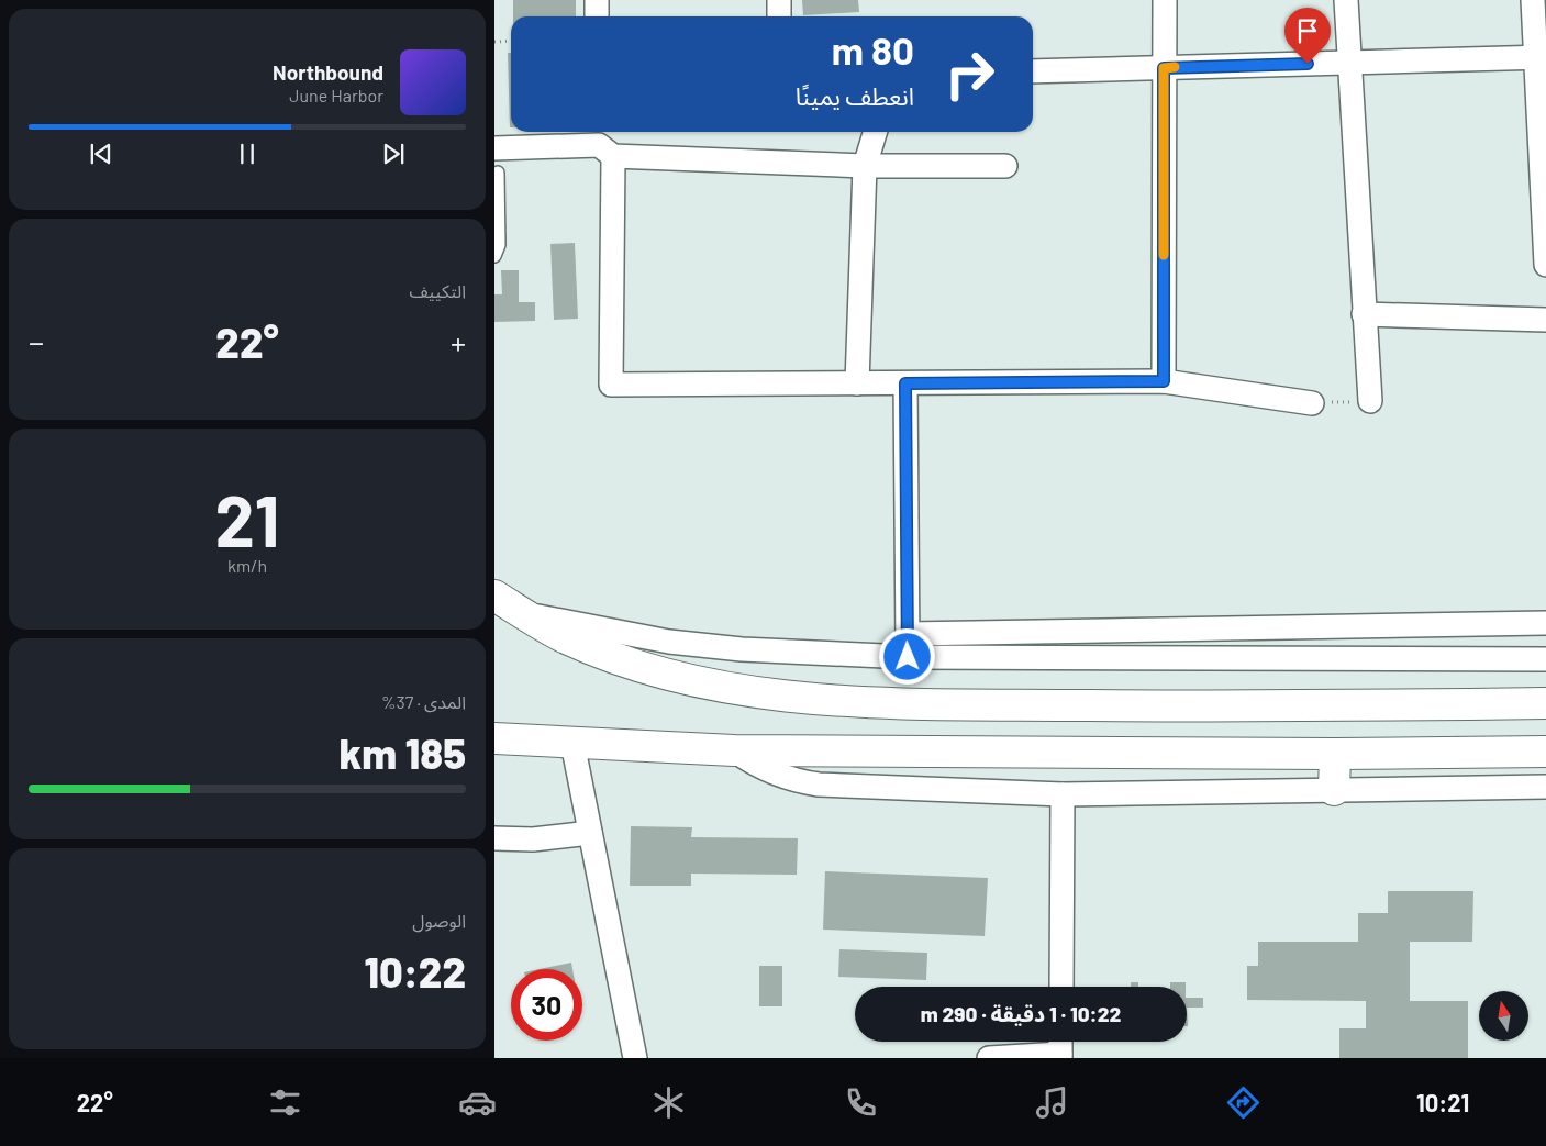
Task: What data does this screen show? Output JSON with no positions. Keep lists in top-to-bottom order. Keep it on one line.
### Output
{"north":"top","page":{"turn":["80 m","انعطف يمينًا"],"song":["Northbound","June Harbor"],"tile":["التكييف",["21","km/h"],["المدى · 37%","185 km"],["الوصول","10:22"]],"heat":["−","22°","+"],"limit":"30","trip":"10:22 · 1 دقيقة · 290 m","tabs":["10:21","22°"]}}
